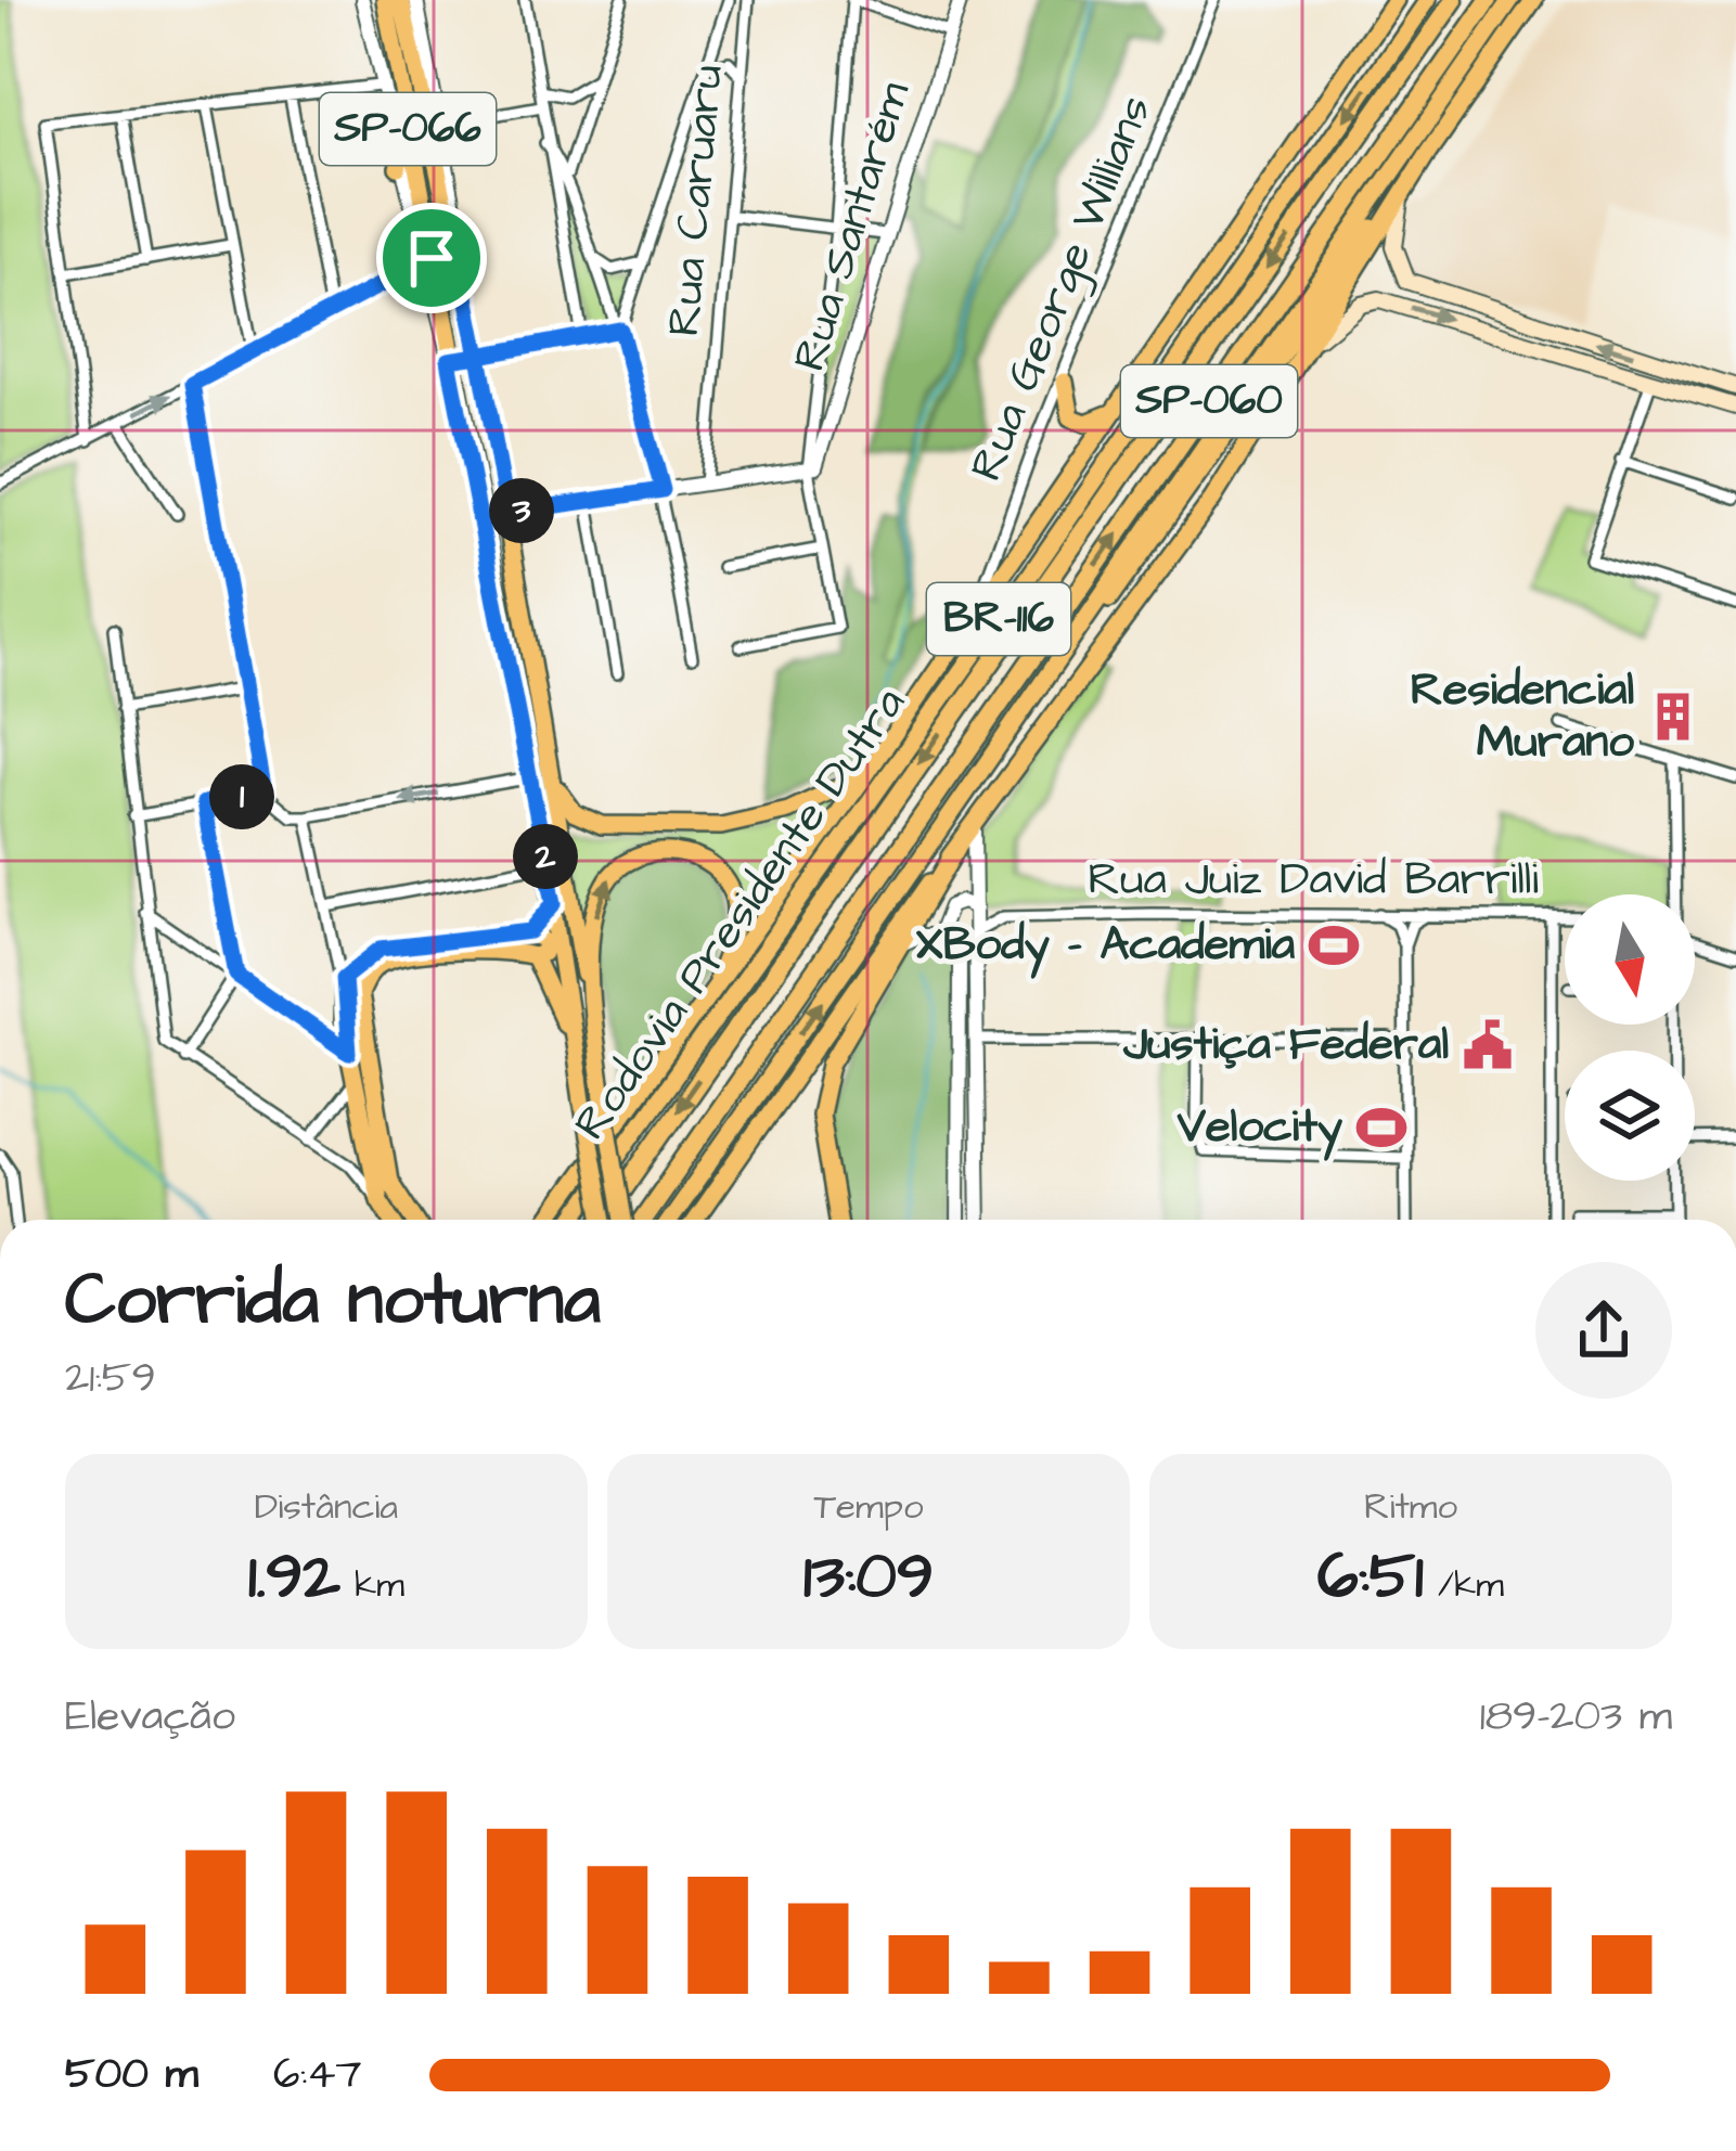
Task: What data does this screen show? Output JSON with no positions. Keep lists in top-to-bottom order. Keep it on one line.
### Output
{"streets":{"highway":["SP-060","Rodovia Presidente Dutra"],"main road":["SP-066","BR-116"],"street":["Rua Caruaru","Rua Santarém","Rua George Willians","Rua Juiz David Barrilli"]},"places":{"building":["Residencial Murano"],"sports":["XBody - Academia","Velocity"],"public building":["Justiça Federal"]},"north":"bottom","page":{"pins":["3","1","2"],"heading":["Corrida noturna","21:59"],"stats":[["Distância","1.92 km"],["Tempo","13:09"],["Ritmo","6:51 /km"]],"chart":["Elevação","189–203 m"],"list":[{"name":"500 m","note":"6:47"}]}}
